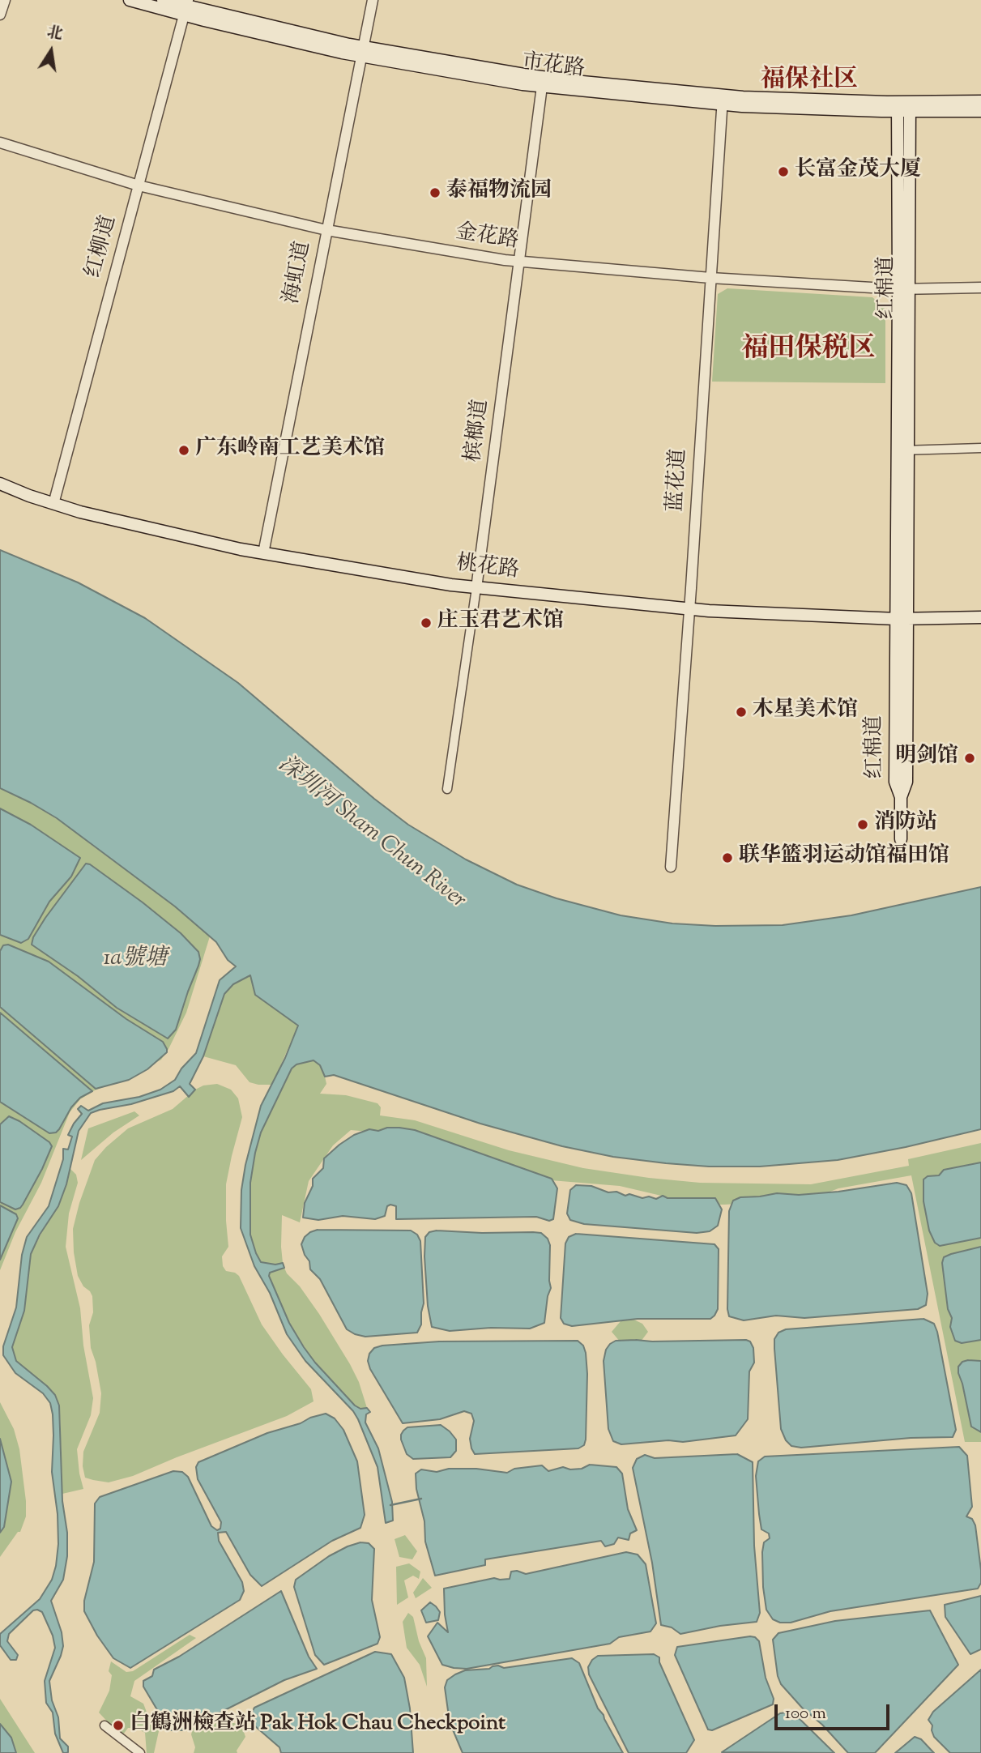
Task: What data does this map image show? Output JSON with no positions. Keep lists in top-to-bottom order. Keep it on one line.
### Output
{"streets":{"main road":["市花路","红棉道","桃花路"],"street":["金花路","红柳道","海虹道","槟榔道","蓝花道"]},"crossings":[["市花路","红柳道"],["市花路","海虹道"],["市花路","红棉道"],["市花路","槟榔道"],["市花路","蓝花道"],["金花路","红柳道"],["金花路","海虹道"],["金花路","红棉道"],["金花路","槟榔道"],["金花路","蓝花道"],["红柳道","桃花路"],["海虹道","桃花路"],["红棉道","桃花路"],["槟榔道","桃花路"],["蓝花道","桃花路"]],"districts":["福保社区","福田保税区"],"water":["深圳河 Sham Chun River","1a號塘"],"places":["长富金茂大厦","泰福物流园","广东岭南工艺美术馆","庄玉君艺术馆","木星美术馆","明剑馆","消防站","联华篮羽运动馆福田馆","白鶴洲檢查站 Pak Hok Chau Checkpoint"],"scale_bar":"100 m","north":"top"}
